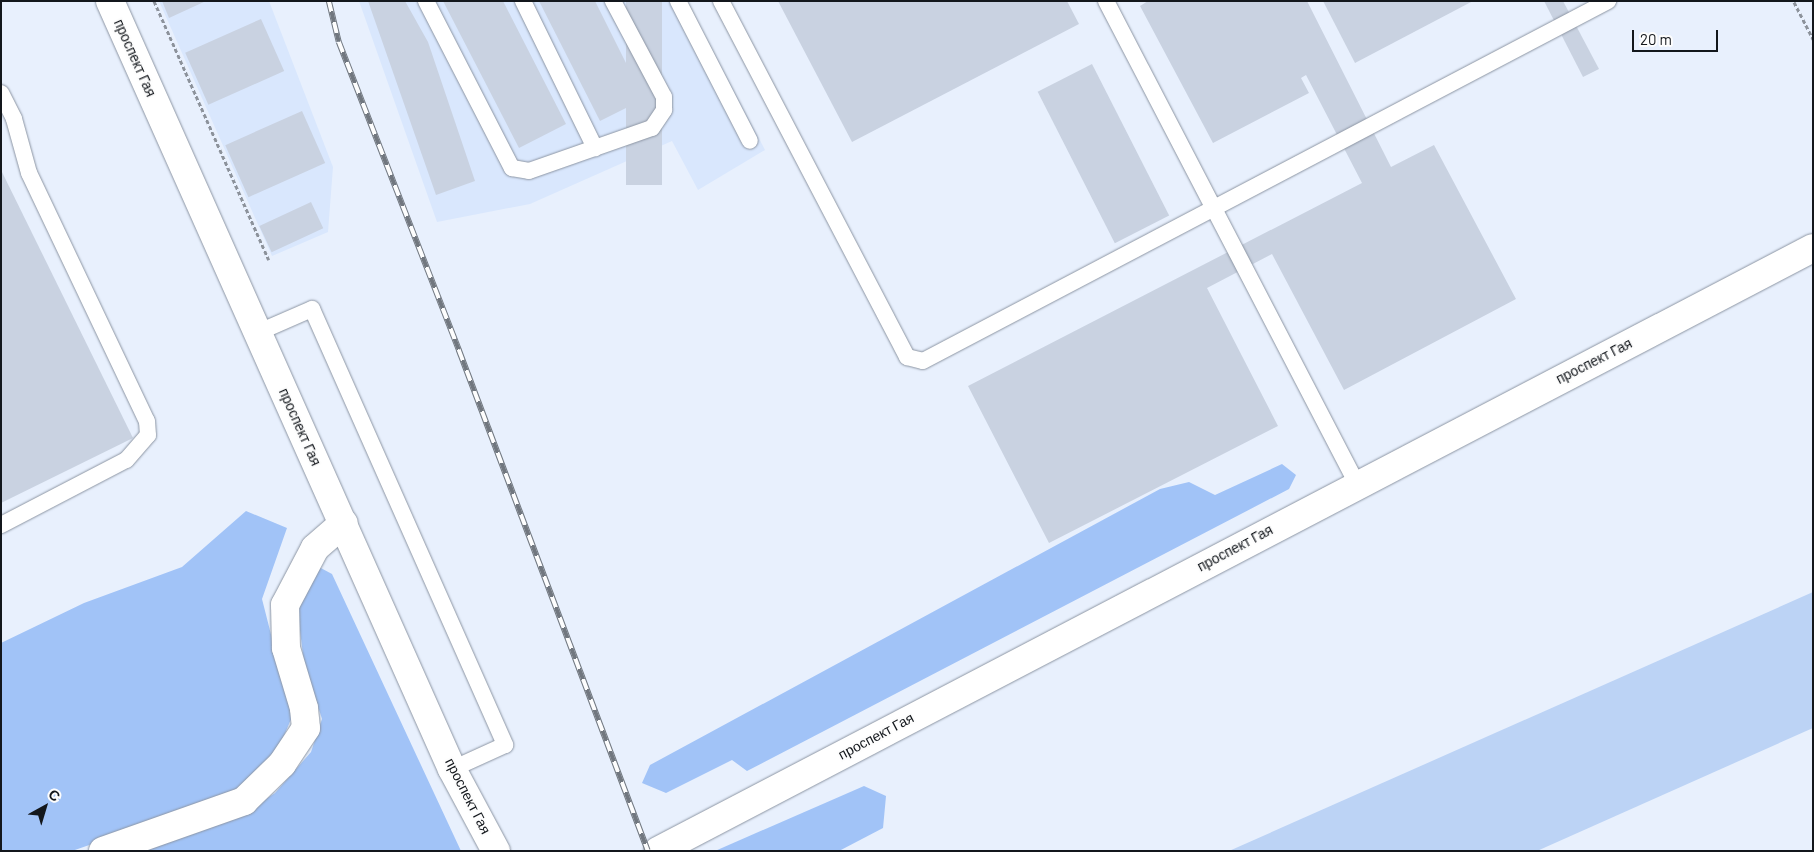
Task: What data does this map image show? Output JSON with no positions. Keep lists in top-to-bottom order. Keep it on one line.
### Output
{"streets":{"street":["проспект Гая"]},"scale_bar":"20 m","north":"top right"}
